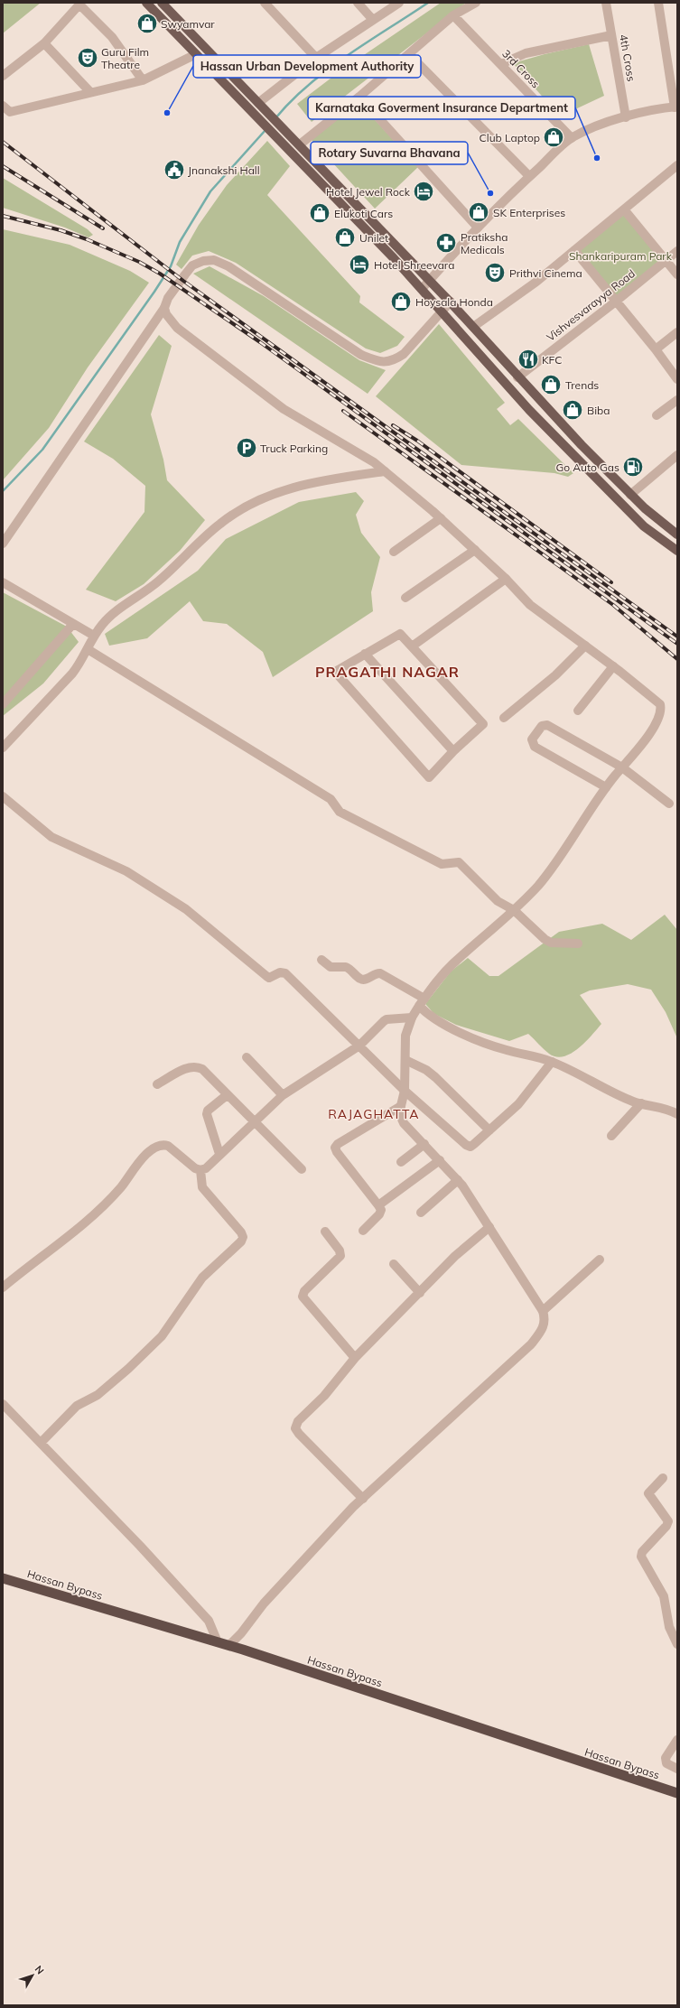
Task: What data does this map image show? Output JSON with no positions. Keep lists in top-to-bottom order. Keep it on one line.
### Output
{"streets":{"highway":["Hassan Bypass"],"street":["4th Cross","3rd Cross","Vishvesvarayya Road"]},"districts":["PRAGATHI NAGAR","RAJAGHATTA"],"parks":["Shankaripuram Park"],"places":{"shop":["Swyamvar","Club Laptop","SK Enterprises","Elukoti Cars","Unilet","Hoysala Honda","Trends","Biba"],"theatre":["Guru Film Theatre","Prithvi Cinema"],"other":["Hassan Urban Development Authority","Karnataka Goverment Insurance Department","Rotary Suvarna Bhavana"],"public building":["Jnanakshi Hall"],"hotel":["Hotel Jewel Rock","Hotel Shreevara"],"pharmacy":["Pratiksha Medicals"],"restaurant":["KFC"],"parking":["Truck Parking"],"fuel station":["Go Auto Gas"]},"north":"top right"}
